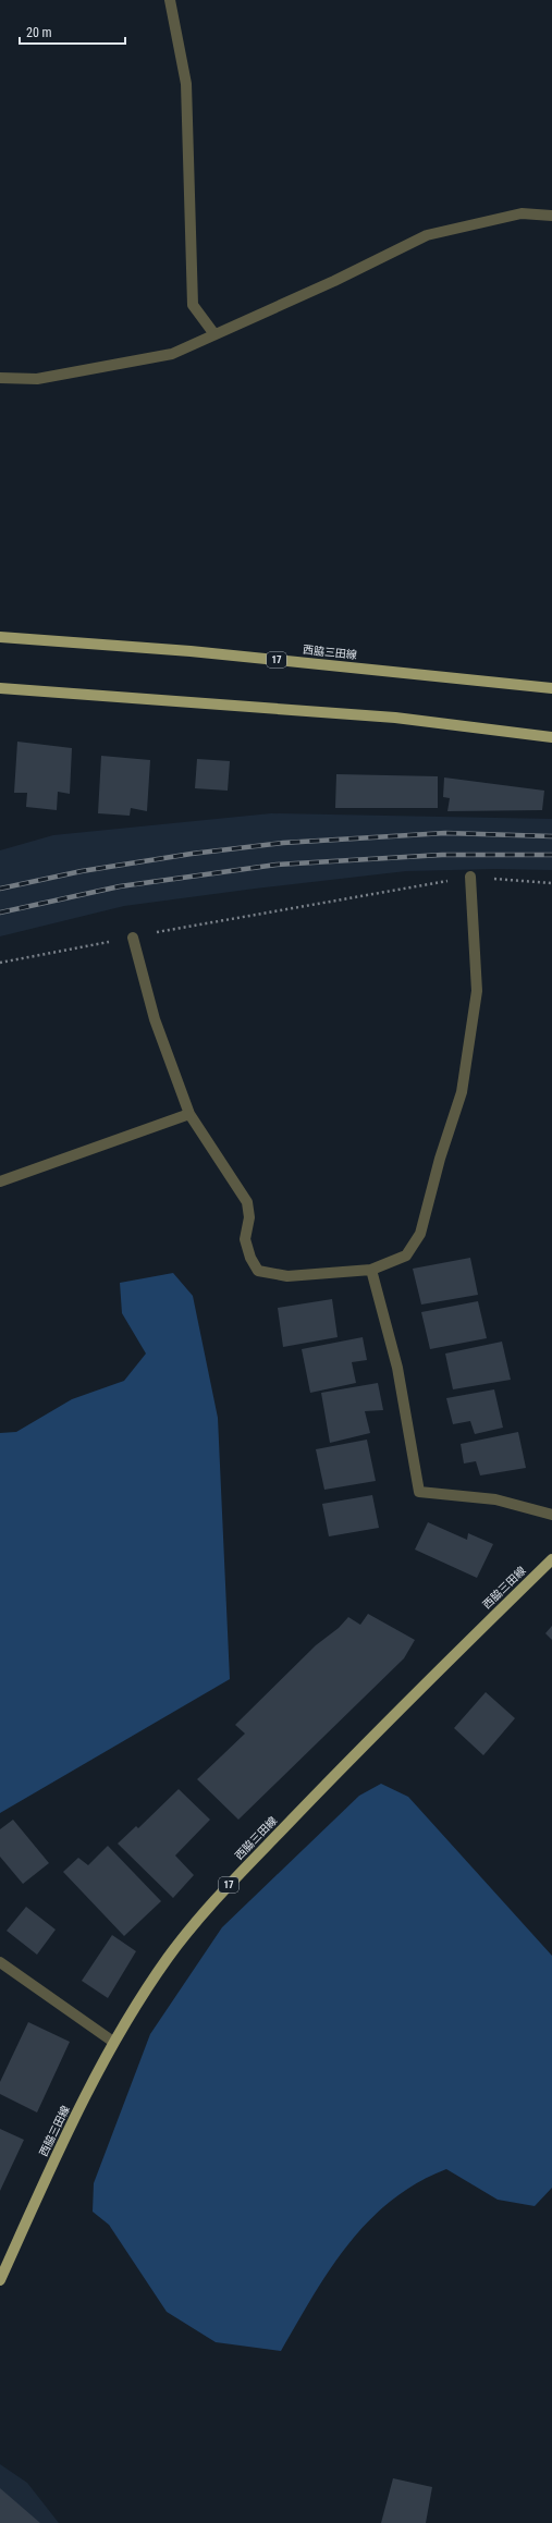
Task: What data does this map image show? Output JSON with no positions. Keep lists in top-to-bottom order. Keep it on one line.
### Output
{"streets":{"main road":["西脇三田線","17"]},"scale_bar":"20 m"}
